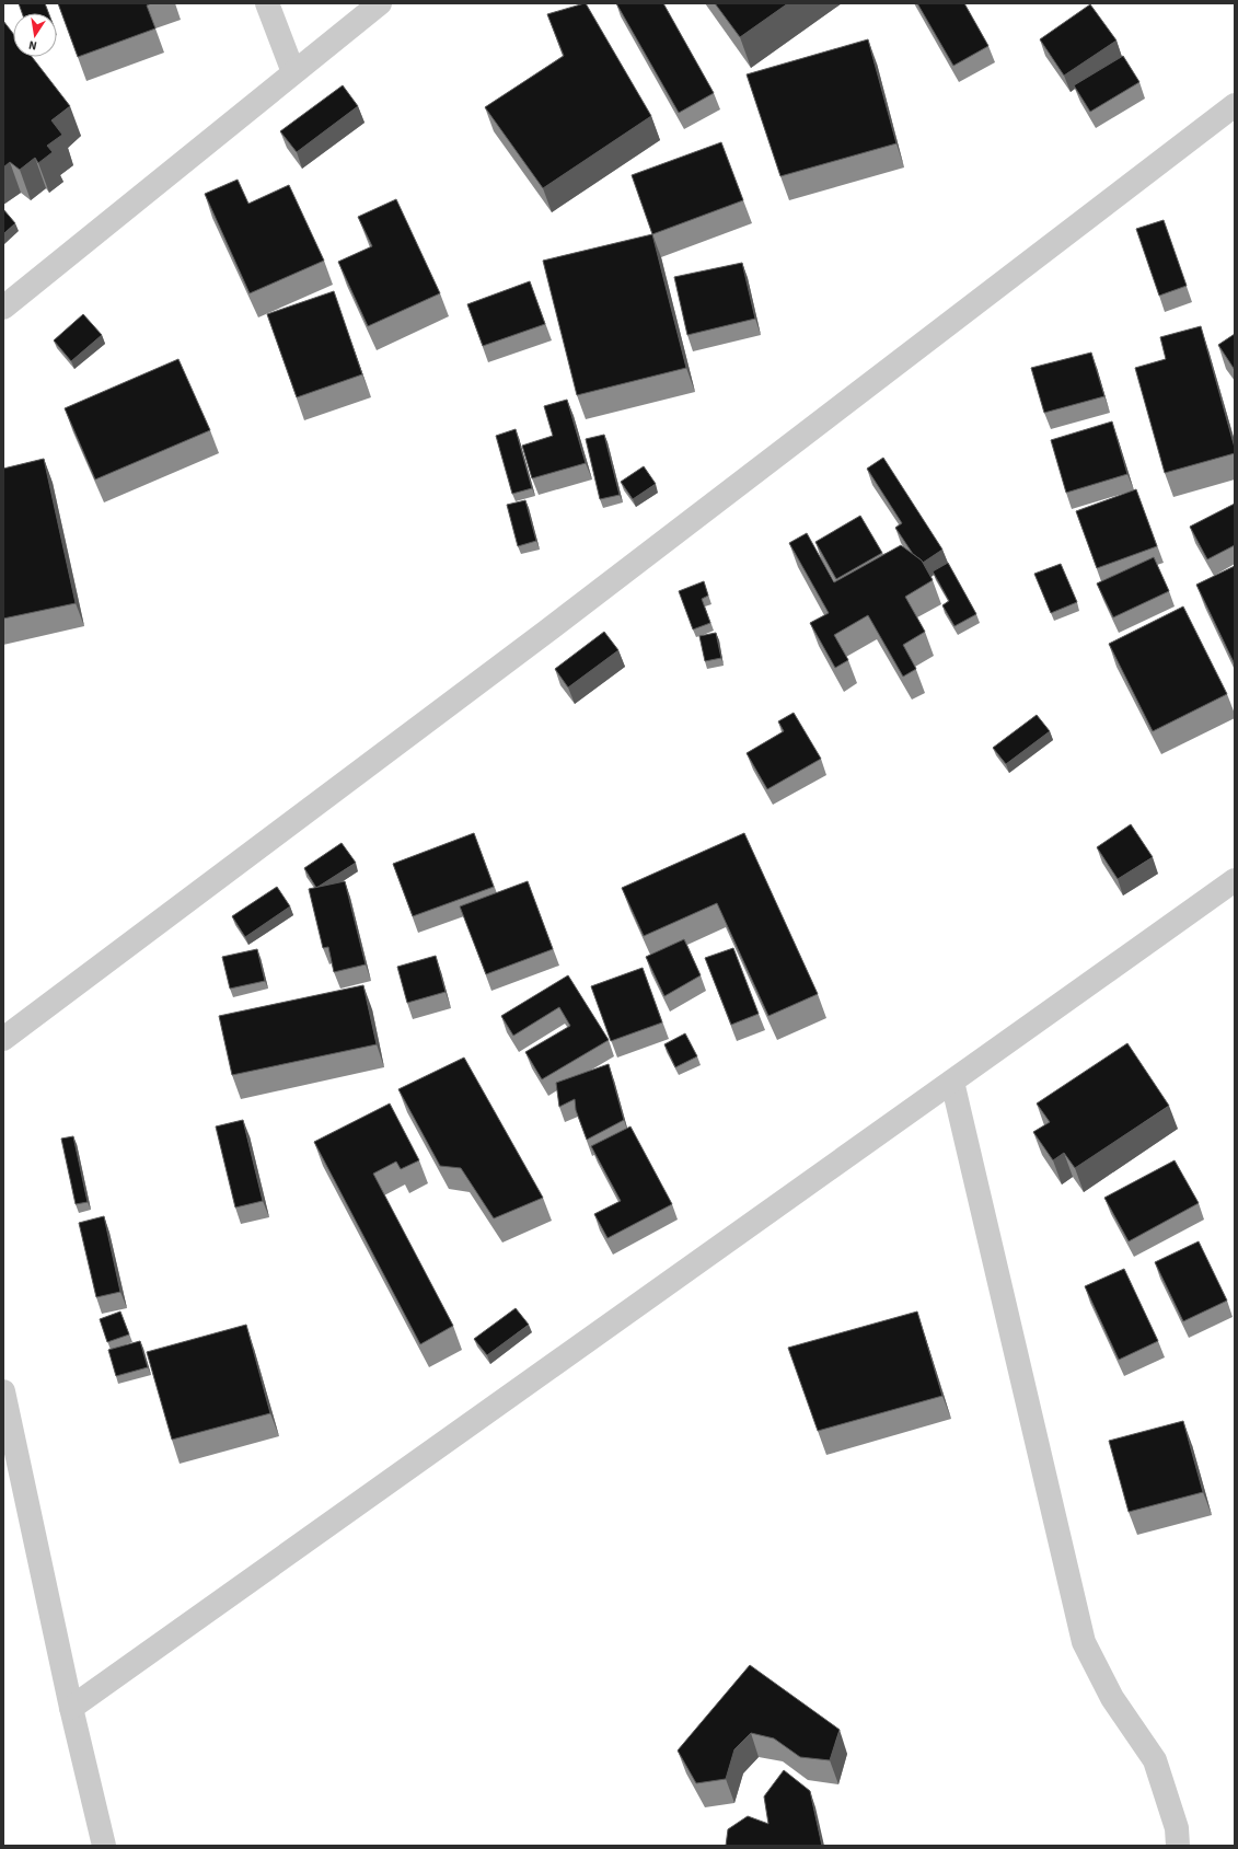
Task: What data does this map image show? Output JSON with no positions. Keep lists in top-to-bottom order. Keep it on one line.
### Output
{"north":"bottom"}
